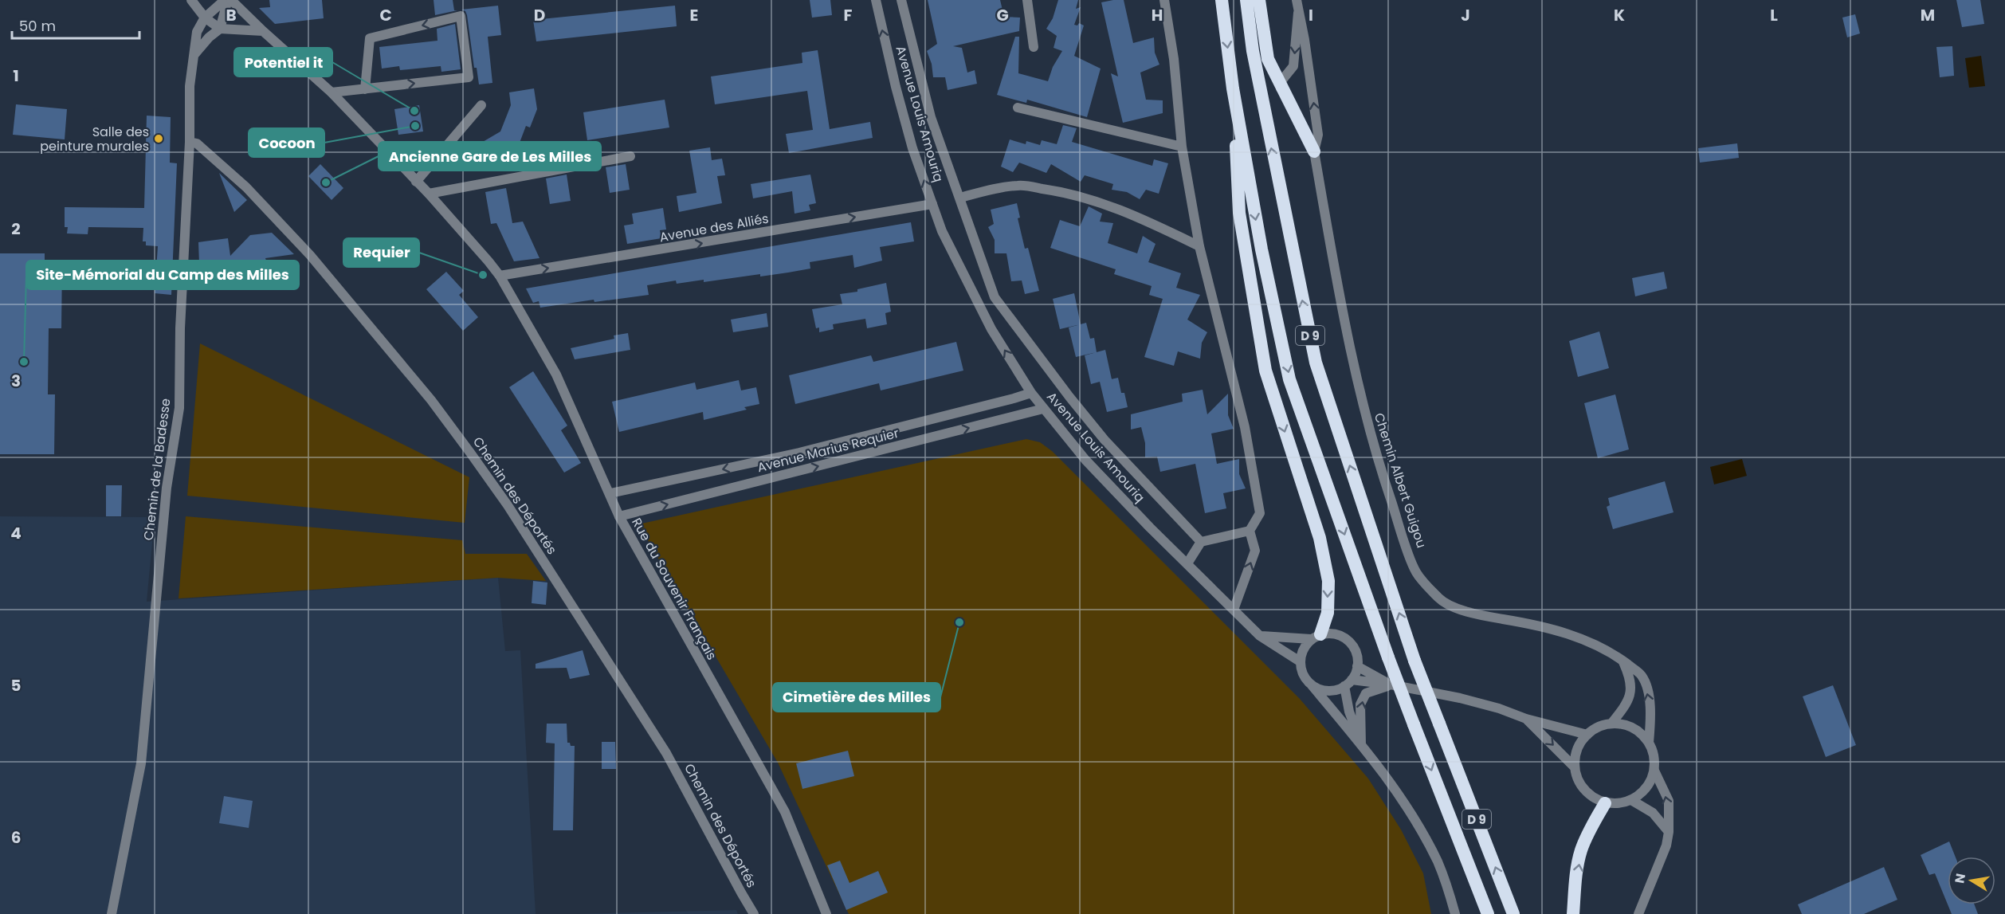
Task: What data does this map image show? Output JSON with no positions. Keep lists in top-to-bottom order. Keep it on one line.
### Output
{"streets":{"highway":["D 9"],"street":["Avenue Louis Amouriq","Avenue des Alliés","Avenue Marius Requier","Chemin de la Badesse","Chemin Albert Guigou","Chemin des Déportés","Rue du Souvenir Français"]},"crossings":[["Avenue Louis Amouriq","Avenue des Alliés"],["Avenue Louis Amouriq","D 9"],["Avenue Louis Amouriq","Avenue Marius Requier"],["Avenue des Alliés","Rue du Souvenir Français"],["Avenue Marius Requier","Rue du Souvenir Français"],["Chemin de la Badesse","Chemin des Déportés"]],"one_way":["Avenue des Alliés"],"places":["Potentiel it","Cocoon","Salle des peinture murales","Ancienne Gare de Les Milles","Requier","Site-Mémorial du Camp des Milles","Cimetière des Milles"],"scale_bar":"50 m","north":"left","grid":{"columns":["B","C","D","E","F","G","H","I","J","K","L","M"],"rows":["1","2","3","4","5","6"]}}
